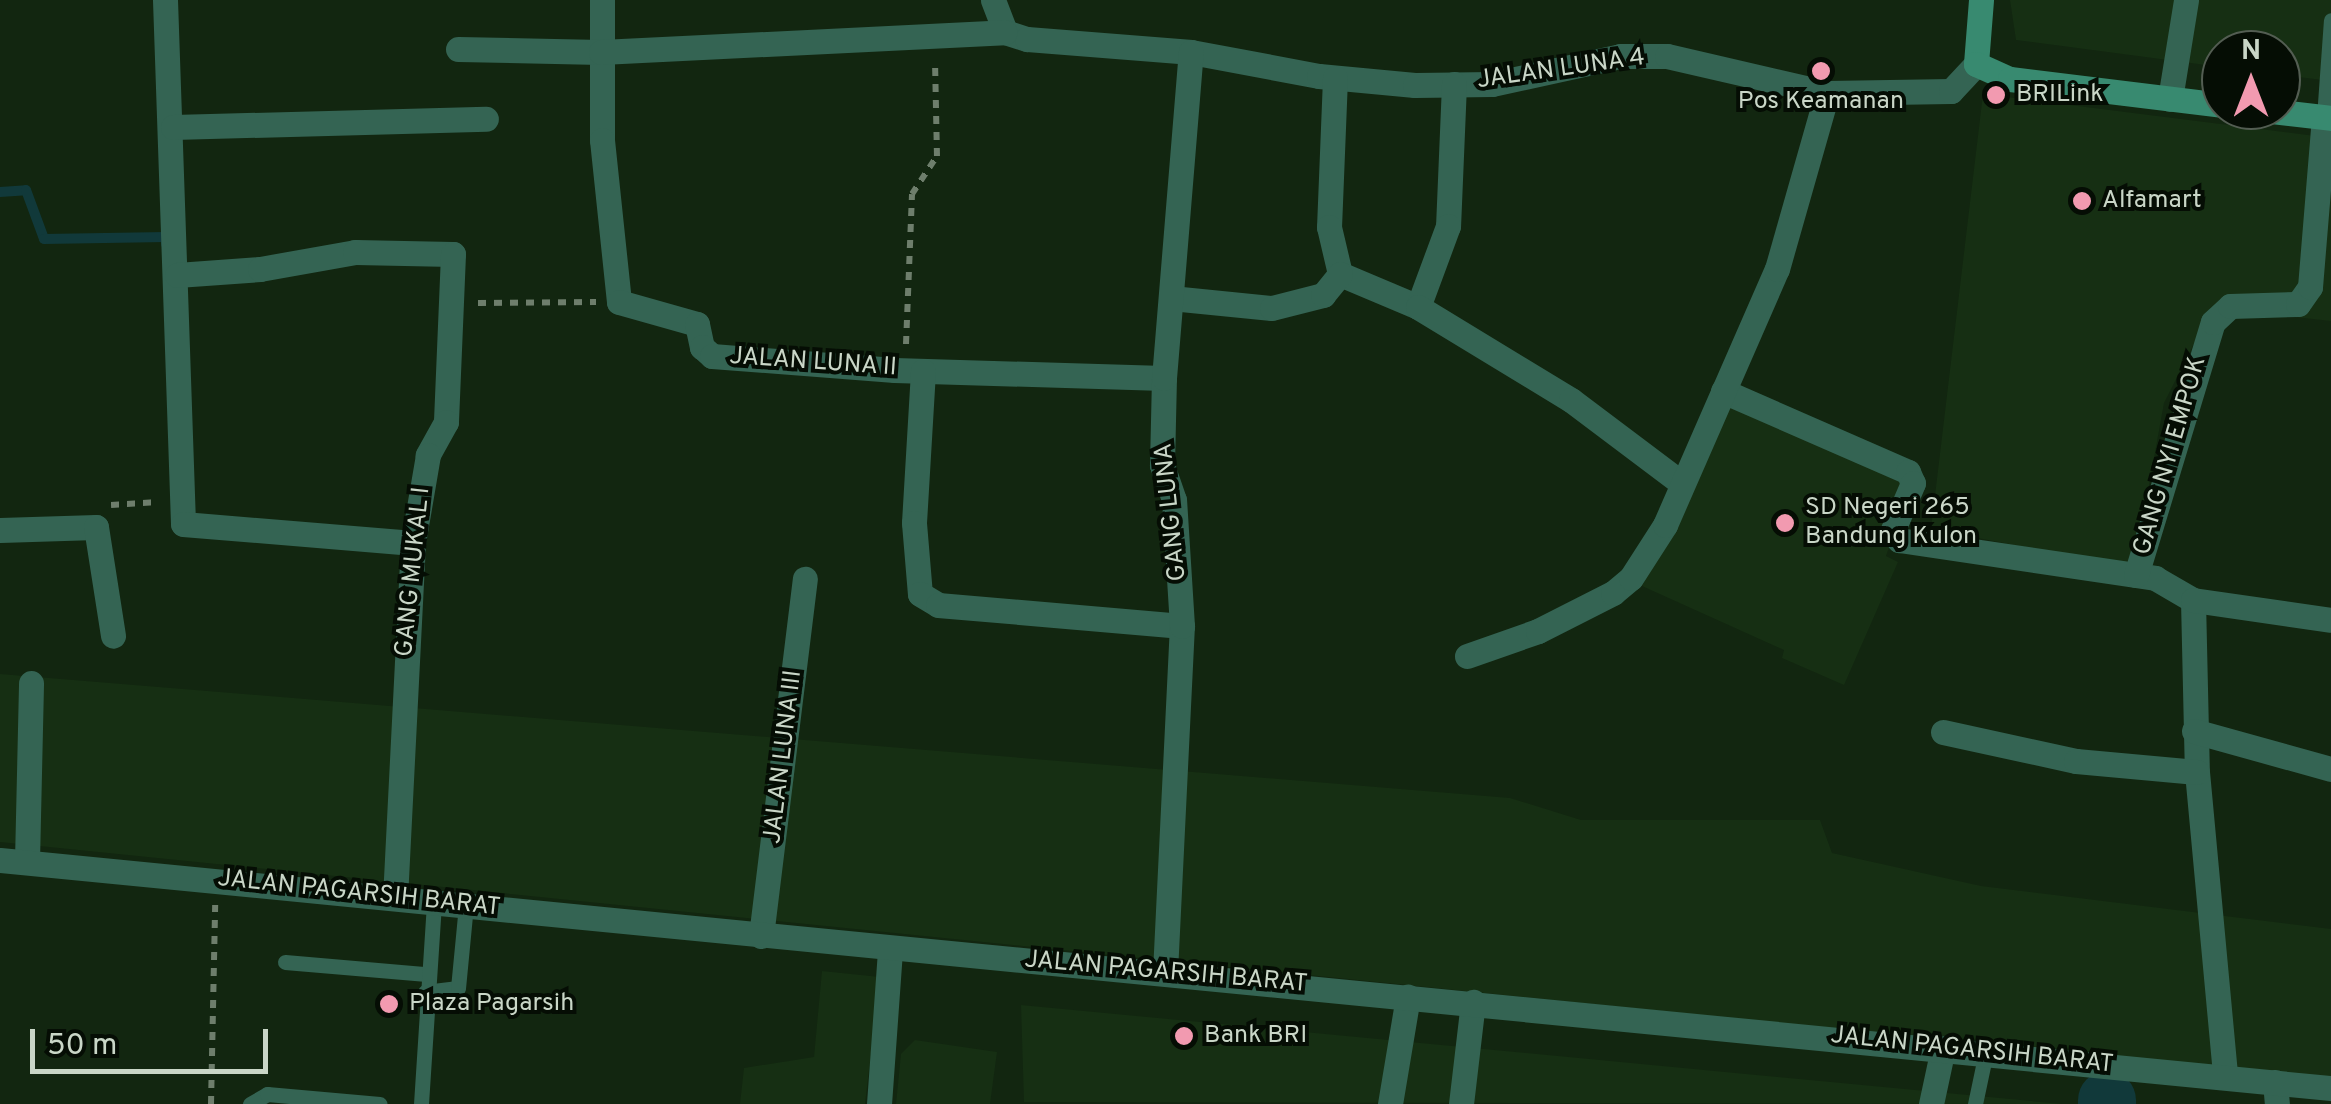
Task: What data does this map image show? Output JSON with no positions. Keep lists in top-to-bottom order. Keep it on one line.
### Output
{"streets":{"street":["JALAN LUNA 4","JALAN LUNA II","GANG NYI EMPOK","GANG LUNA","GANG MUKAL I","JALAN LUNA III","JALAN PAGARSIH BARAT"]},"crossings":[["JALAN LUNA 4","GANG LUNA"],["JALAN LUNA II","GANG LUNA"],["GANG LUNA","JALAN PAGARSIH BARAT"],["GANG MUKAL I","JALAN PAGARSIH BARAT"],["JALAN LUNA III","JALAN PAGARSIH BARAT"]],"places":["Pos Keamanan","BRILink","Alfamart","SD Negeri 265 Bandung Kulon","Plaza Pagarsih","Bank BRI"],"scale_bar":"50 m","north":"top"}
